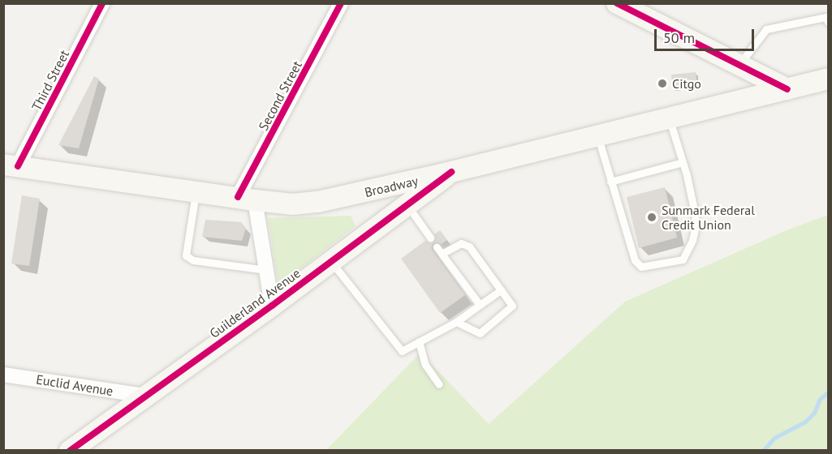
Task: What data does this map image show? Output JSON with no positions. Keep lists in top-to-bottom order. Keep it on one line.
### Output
{"streets":{"main road":["Broadway","Guilderland Avenue"],"street":["Third Street","Second Street","Euclid Avenue"]},"crossings":[["Third Street","Broadway"],["Second Street","Broadway"],["Broadway","Guilderland Avenue"],["Guilderland Avenue","Euclid Avenue"]],"places":["Citgo","Sunmark Federal Credit Union"],"scale_bar":"50 m"}
